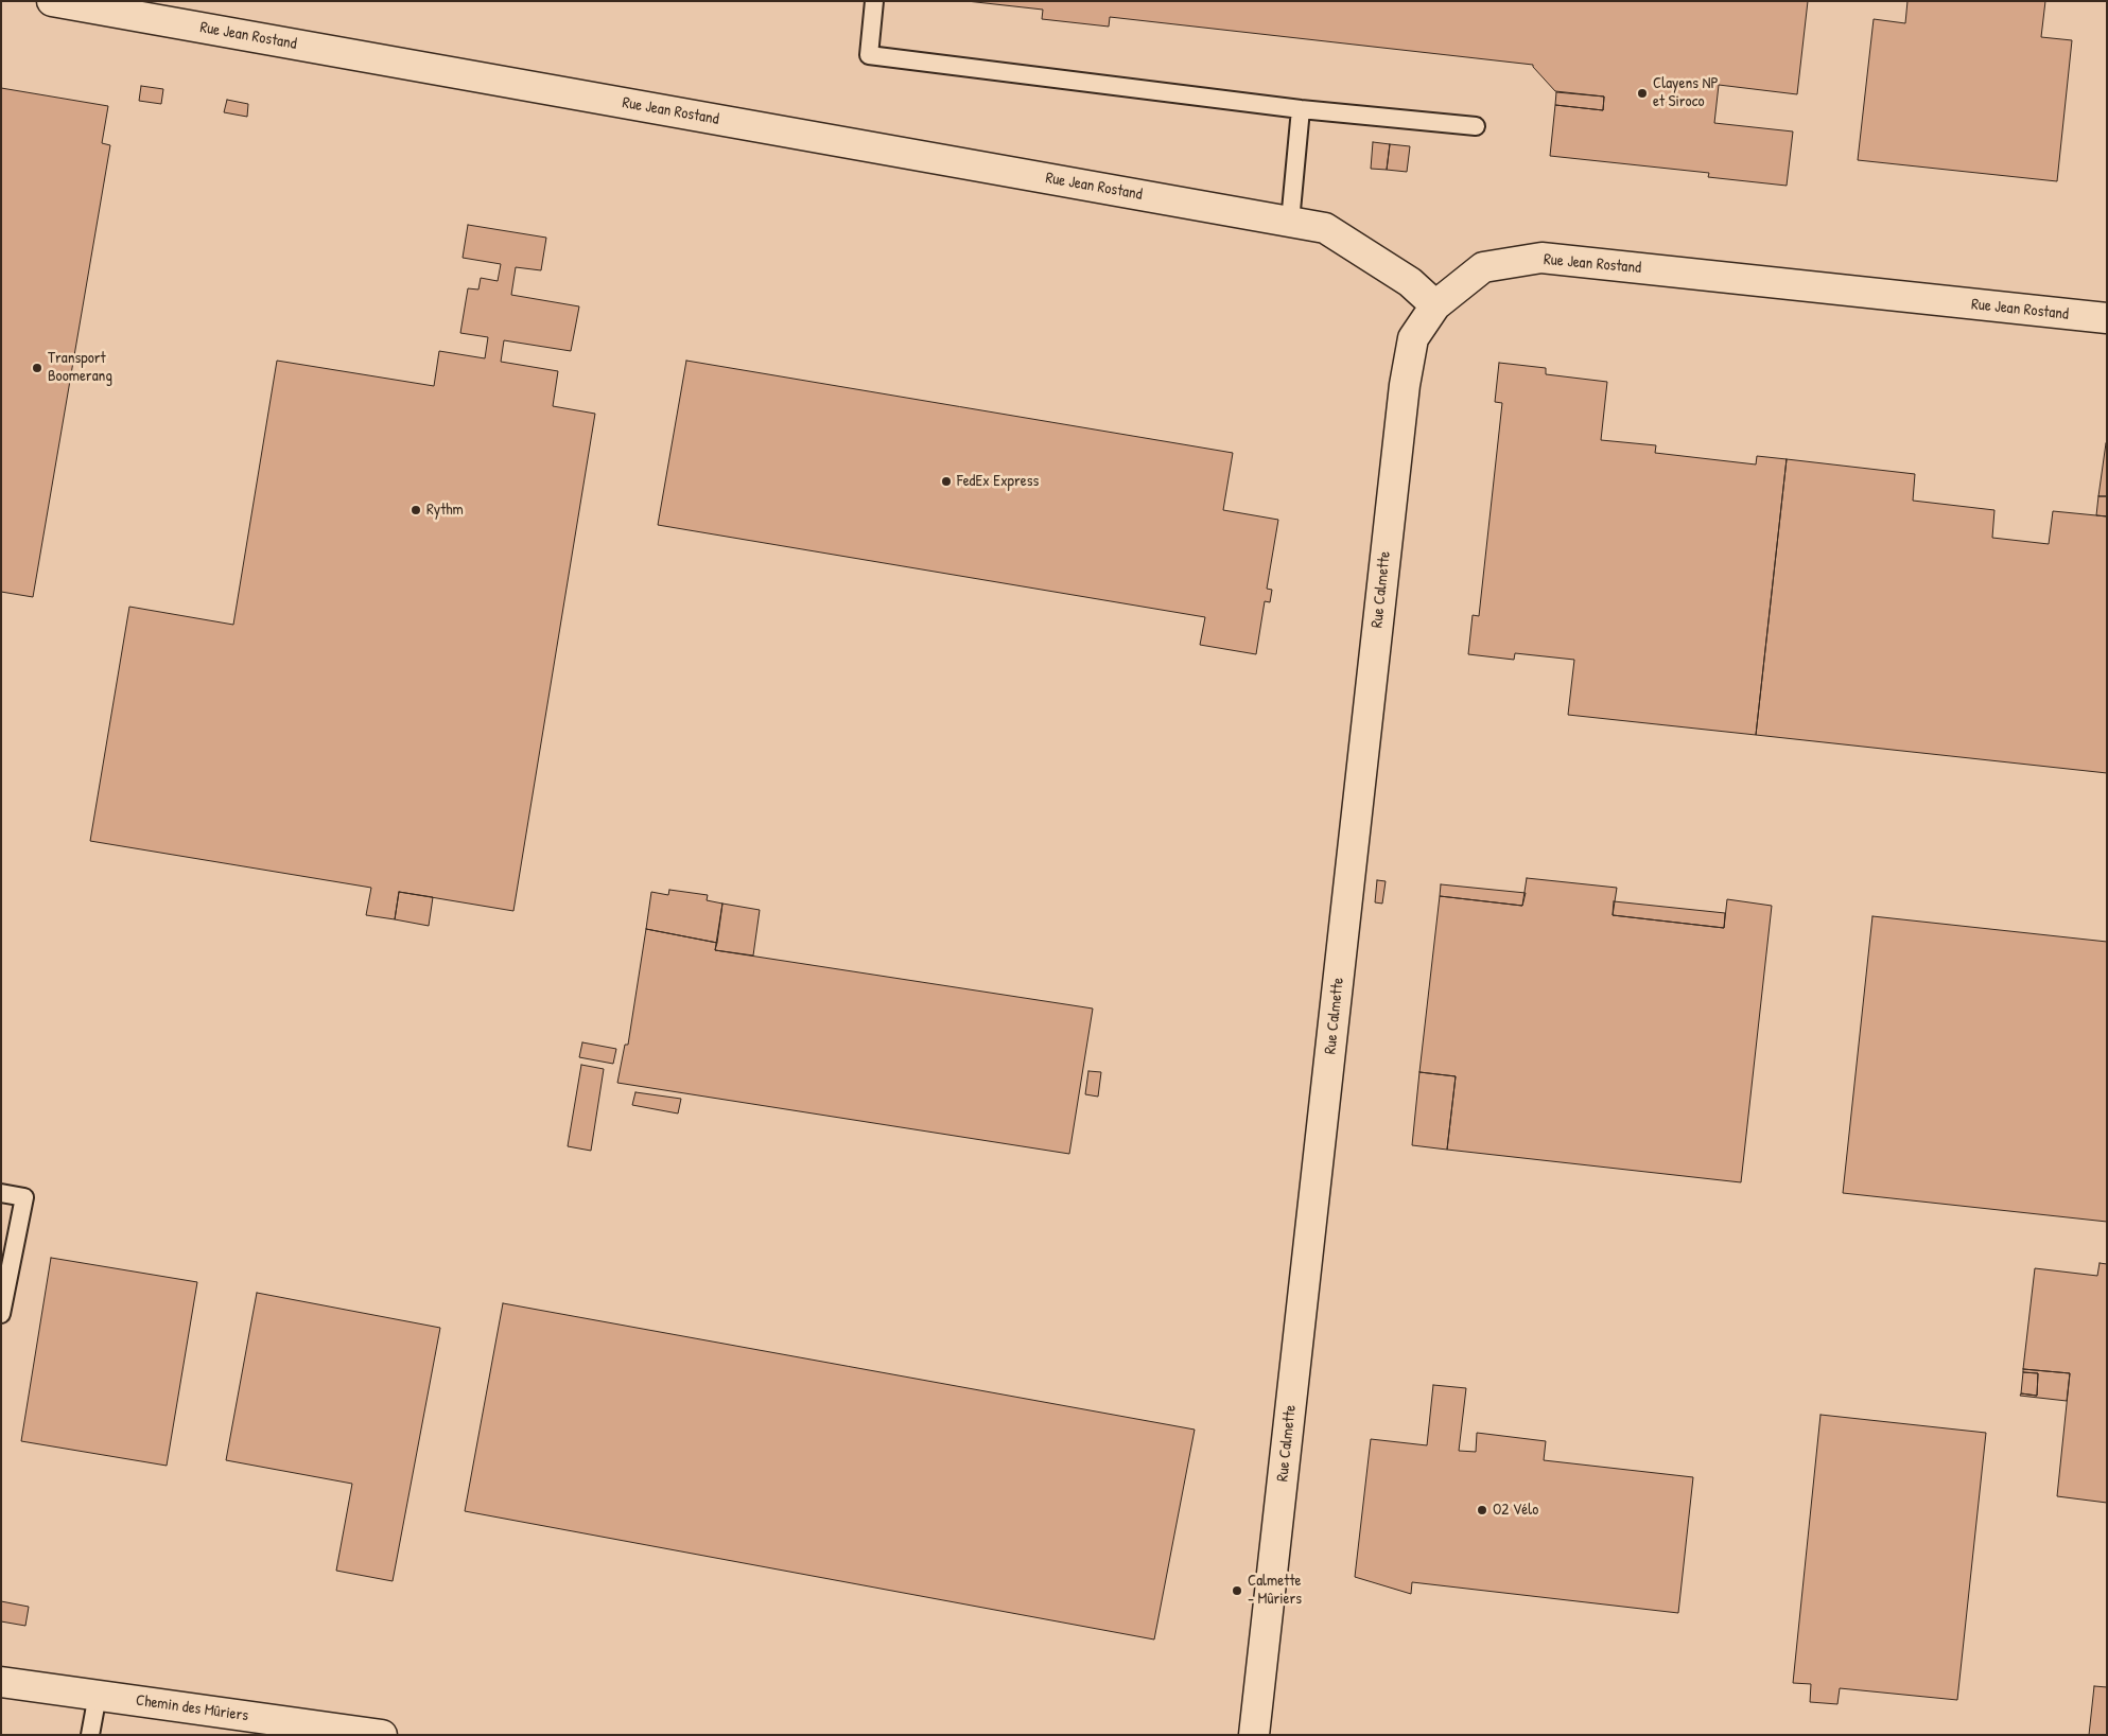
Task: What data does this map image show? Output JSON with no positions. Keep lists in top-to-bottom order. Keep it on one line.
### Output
{"streets":{"street":["Rue Jean Rostand","Rue Calmette","Chemin des Mûriers"]},"crossings":[["Rue Jean Rostand","Rue Calmette"]],"places":["Clayens NP et Siroco","Transport Boomerang","FedEx Express","Rythm","O2 Vélo","Calmette - Mûriers"]}
